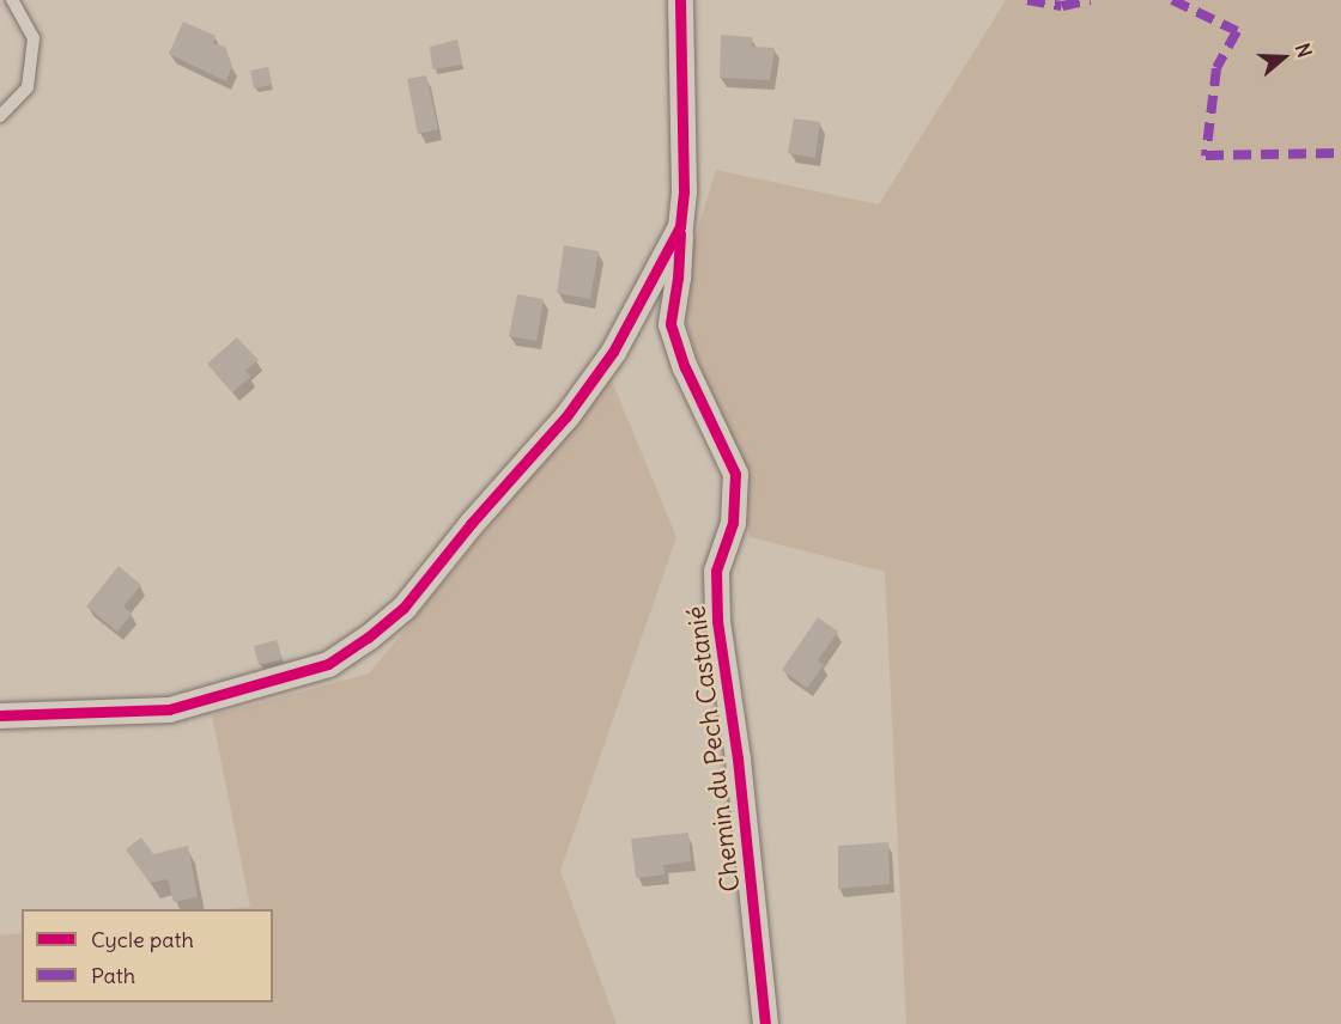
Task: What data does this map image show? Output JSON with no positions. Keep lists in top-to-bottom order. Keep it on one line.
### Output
{"streets":{"street":["Chemin du Pech Castanié"]},"legend":["Cycle path","Path"],"north":"right"}
